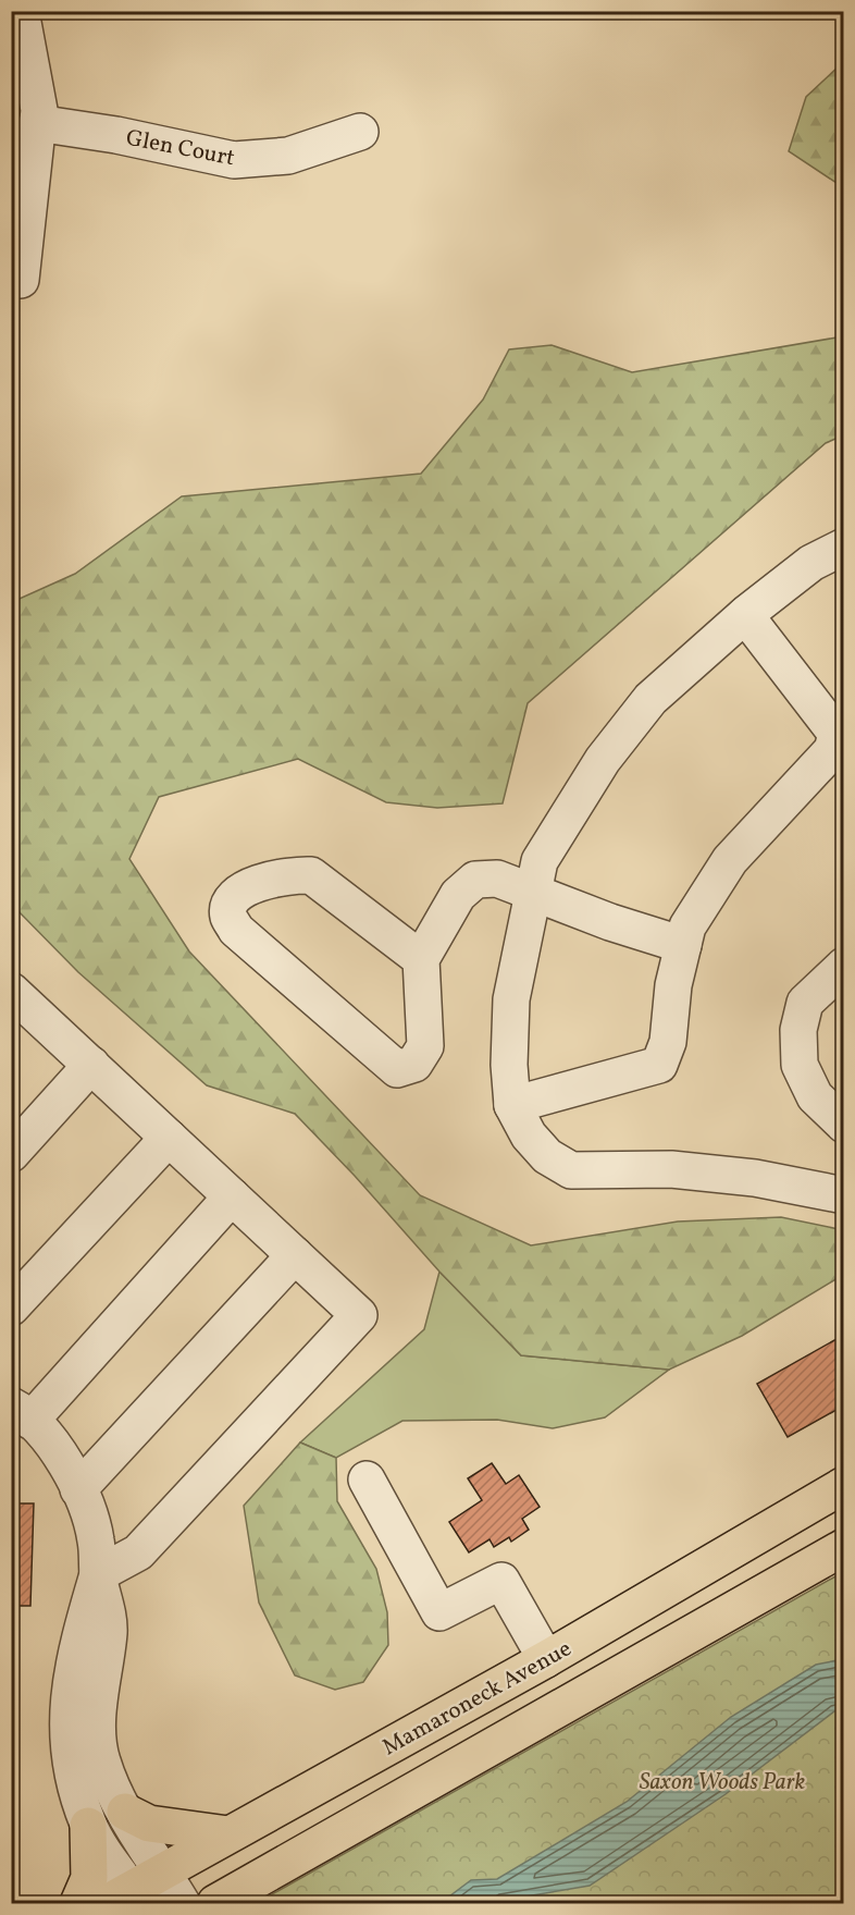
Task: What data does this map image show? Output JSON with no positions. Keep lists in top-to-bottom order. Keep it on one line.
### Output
{"streets":{"main road":["Mamaroneck Avenue"],"street":["Glen Court"]},"parks":["Saxon Woods Park"]}
